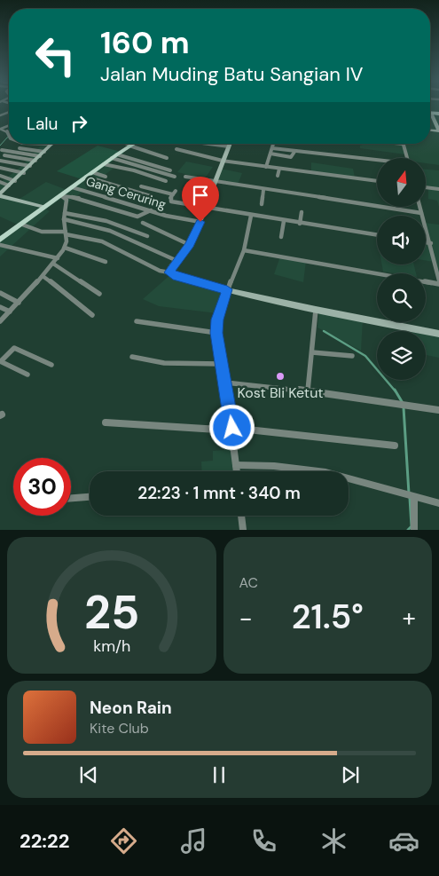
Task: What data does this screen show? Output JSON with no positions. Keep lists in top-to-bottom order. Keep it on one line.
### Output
{"streets":{"street":["Gang Ceruring"]},"places":["Kost Bli Ketut"],"north":"top","page":{"turn":["160 m","Jalan Muding Batu Sangian IV"],"then":"Lalu","limit":"30","trip":"22:23 · 1 mnt · 340 m","tile":"AC","heat":["−","21.5°","+"],"song":["Neon Rain","Kite Club"],"tabs":"22:22","gauge":["25","km/h"]}}
